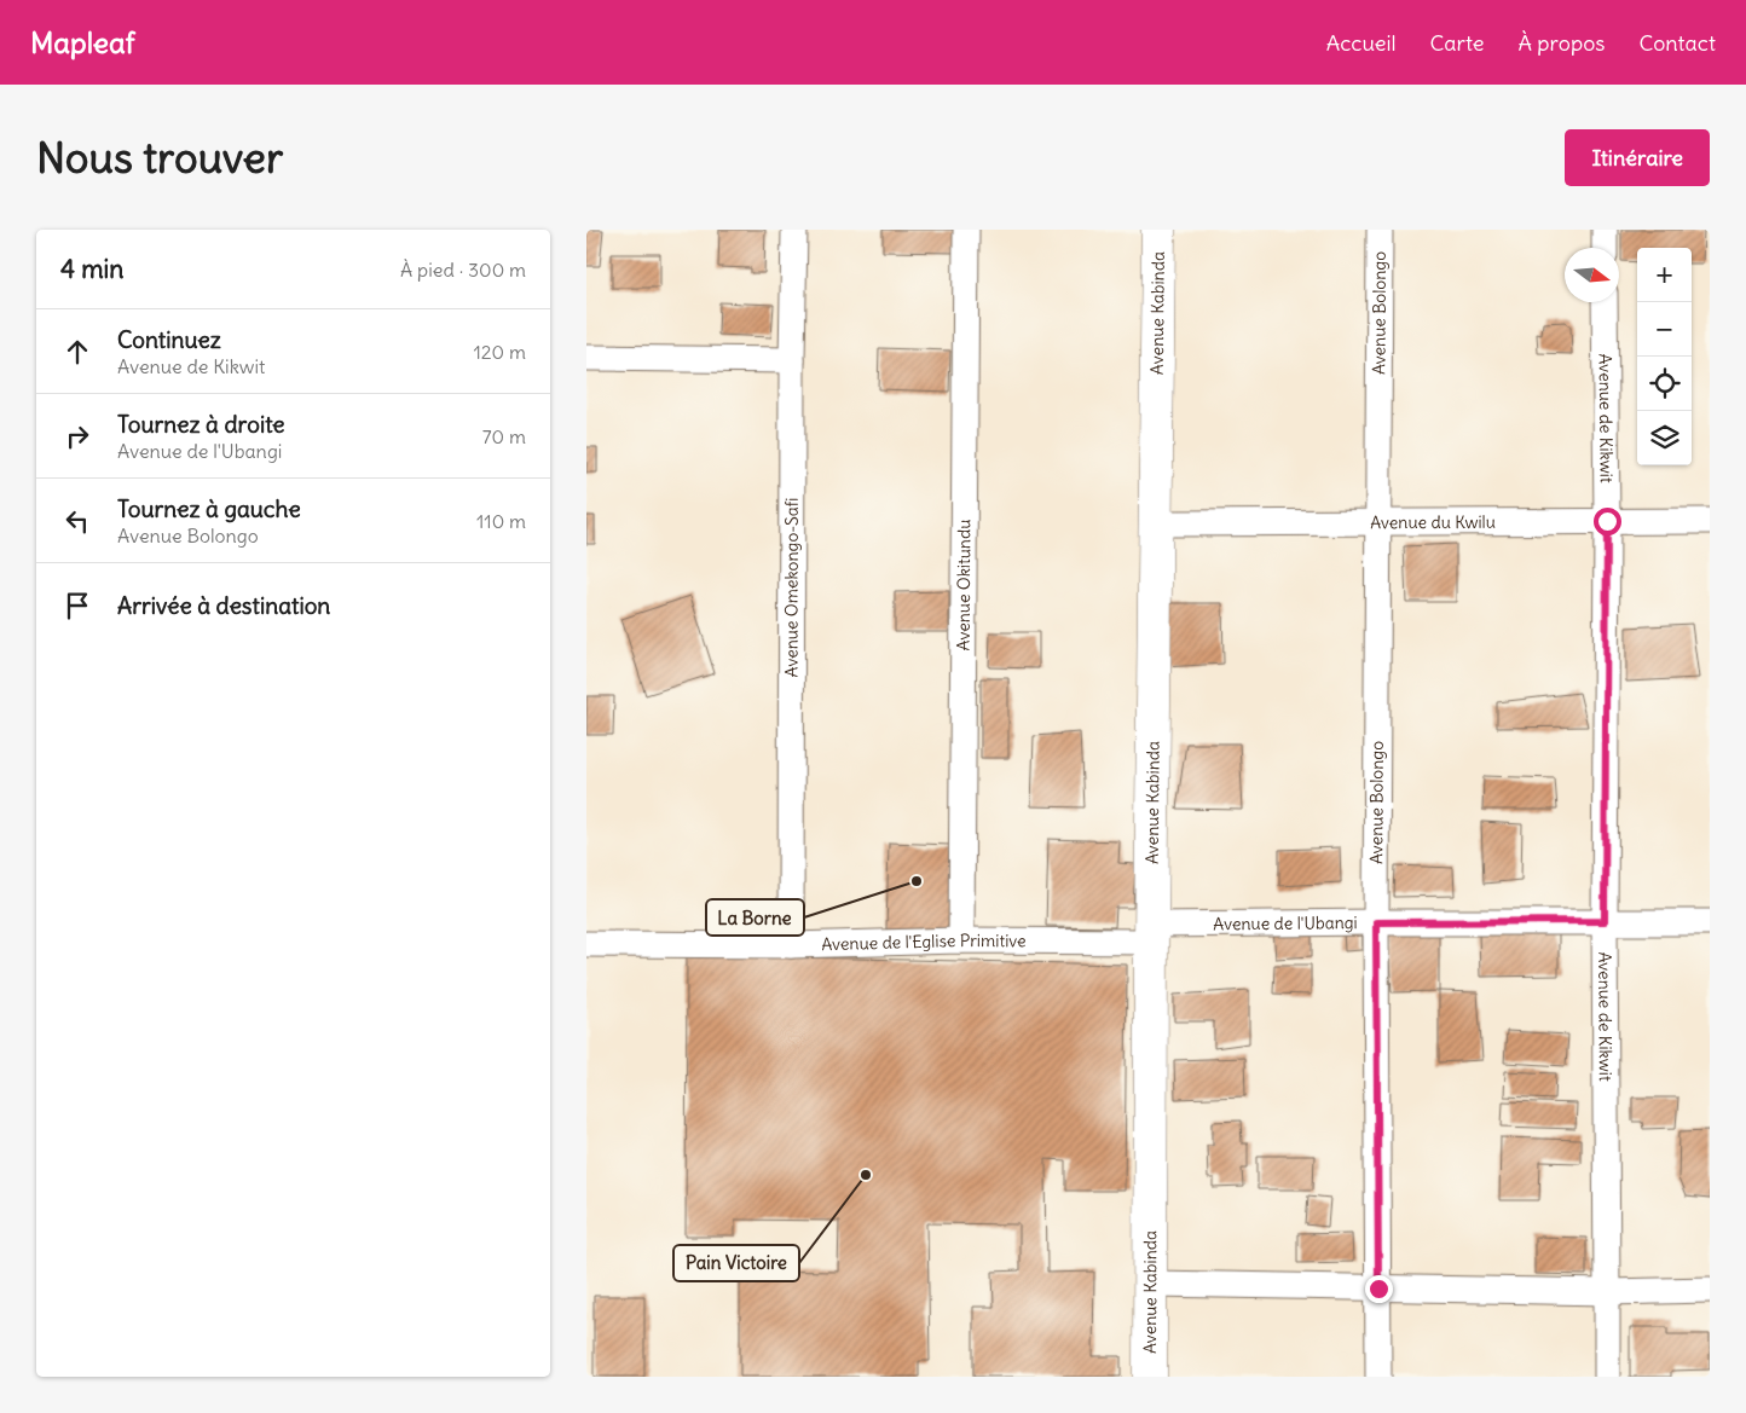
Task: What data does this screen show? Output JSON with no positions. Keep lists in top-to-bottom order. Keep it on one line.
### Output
{"streets":{"street":["Avenue Kabinda","Avenue Bolongo","Avenue de Kikwit","Avenue du Kwilu","Avenue Okitundu","Avenue Omekongo-Safi","Avenue de l'Ubangi","Avenue de l'Eglise Primitive"]},"crossings":[["Avenue Kabinda","Avenue du Kwilu"],["Avenue Kabinda","Avenue de l'Ubangi"],["Avenue Kabinda","Avenue de l'Eglise Primitive"],["Avenue Bolongo","Avenue du Kwilu"],["Avenue Bolongo","Avenue de l'Ubangi"],["Avenue de Kikwit","Avenue du Kwilu"],["Avenue de Kikwit","Avenue de l'Ubangi"],["Avenue Okitundu","Avenue de l'Eglise Primitive"],["Avenue Omekongo-Safi","Avenue de l'Eglise Primitive"],["Avenue de l'Ubangi","Avenue de l'Eglise Primitive"]],"places":["La Borne","Pain Victoire"],"north":"right","page":{"header":"Mapleaf","nav":["Accueil","Carte","À propos","Contact"],"buttons":"Itinéraire","title":"Nous trouver","heading":["4 min","À pied · 300 m"],"map_buttons":["+","−"],"list":[["Continuez","Avenue de Kikwit","120 m"],["Tournez à droite","Avenue de l'Ubangi","70 m"],["Tournez à gauche","Avenue Bolongo","110 m"],"Arrivée à destination"]}}
